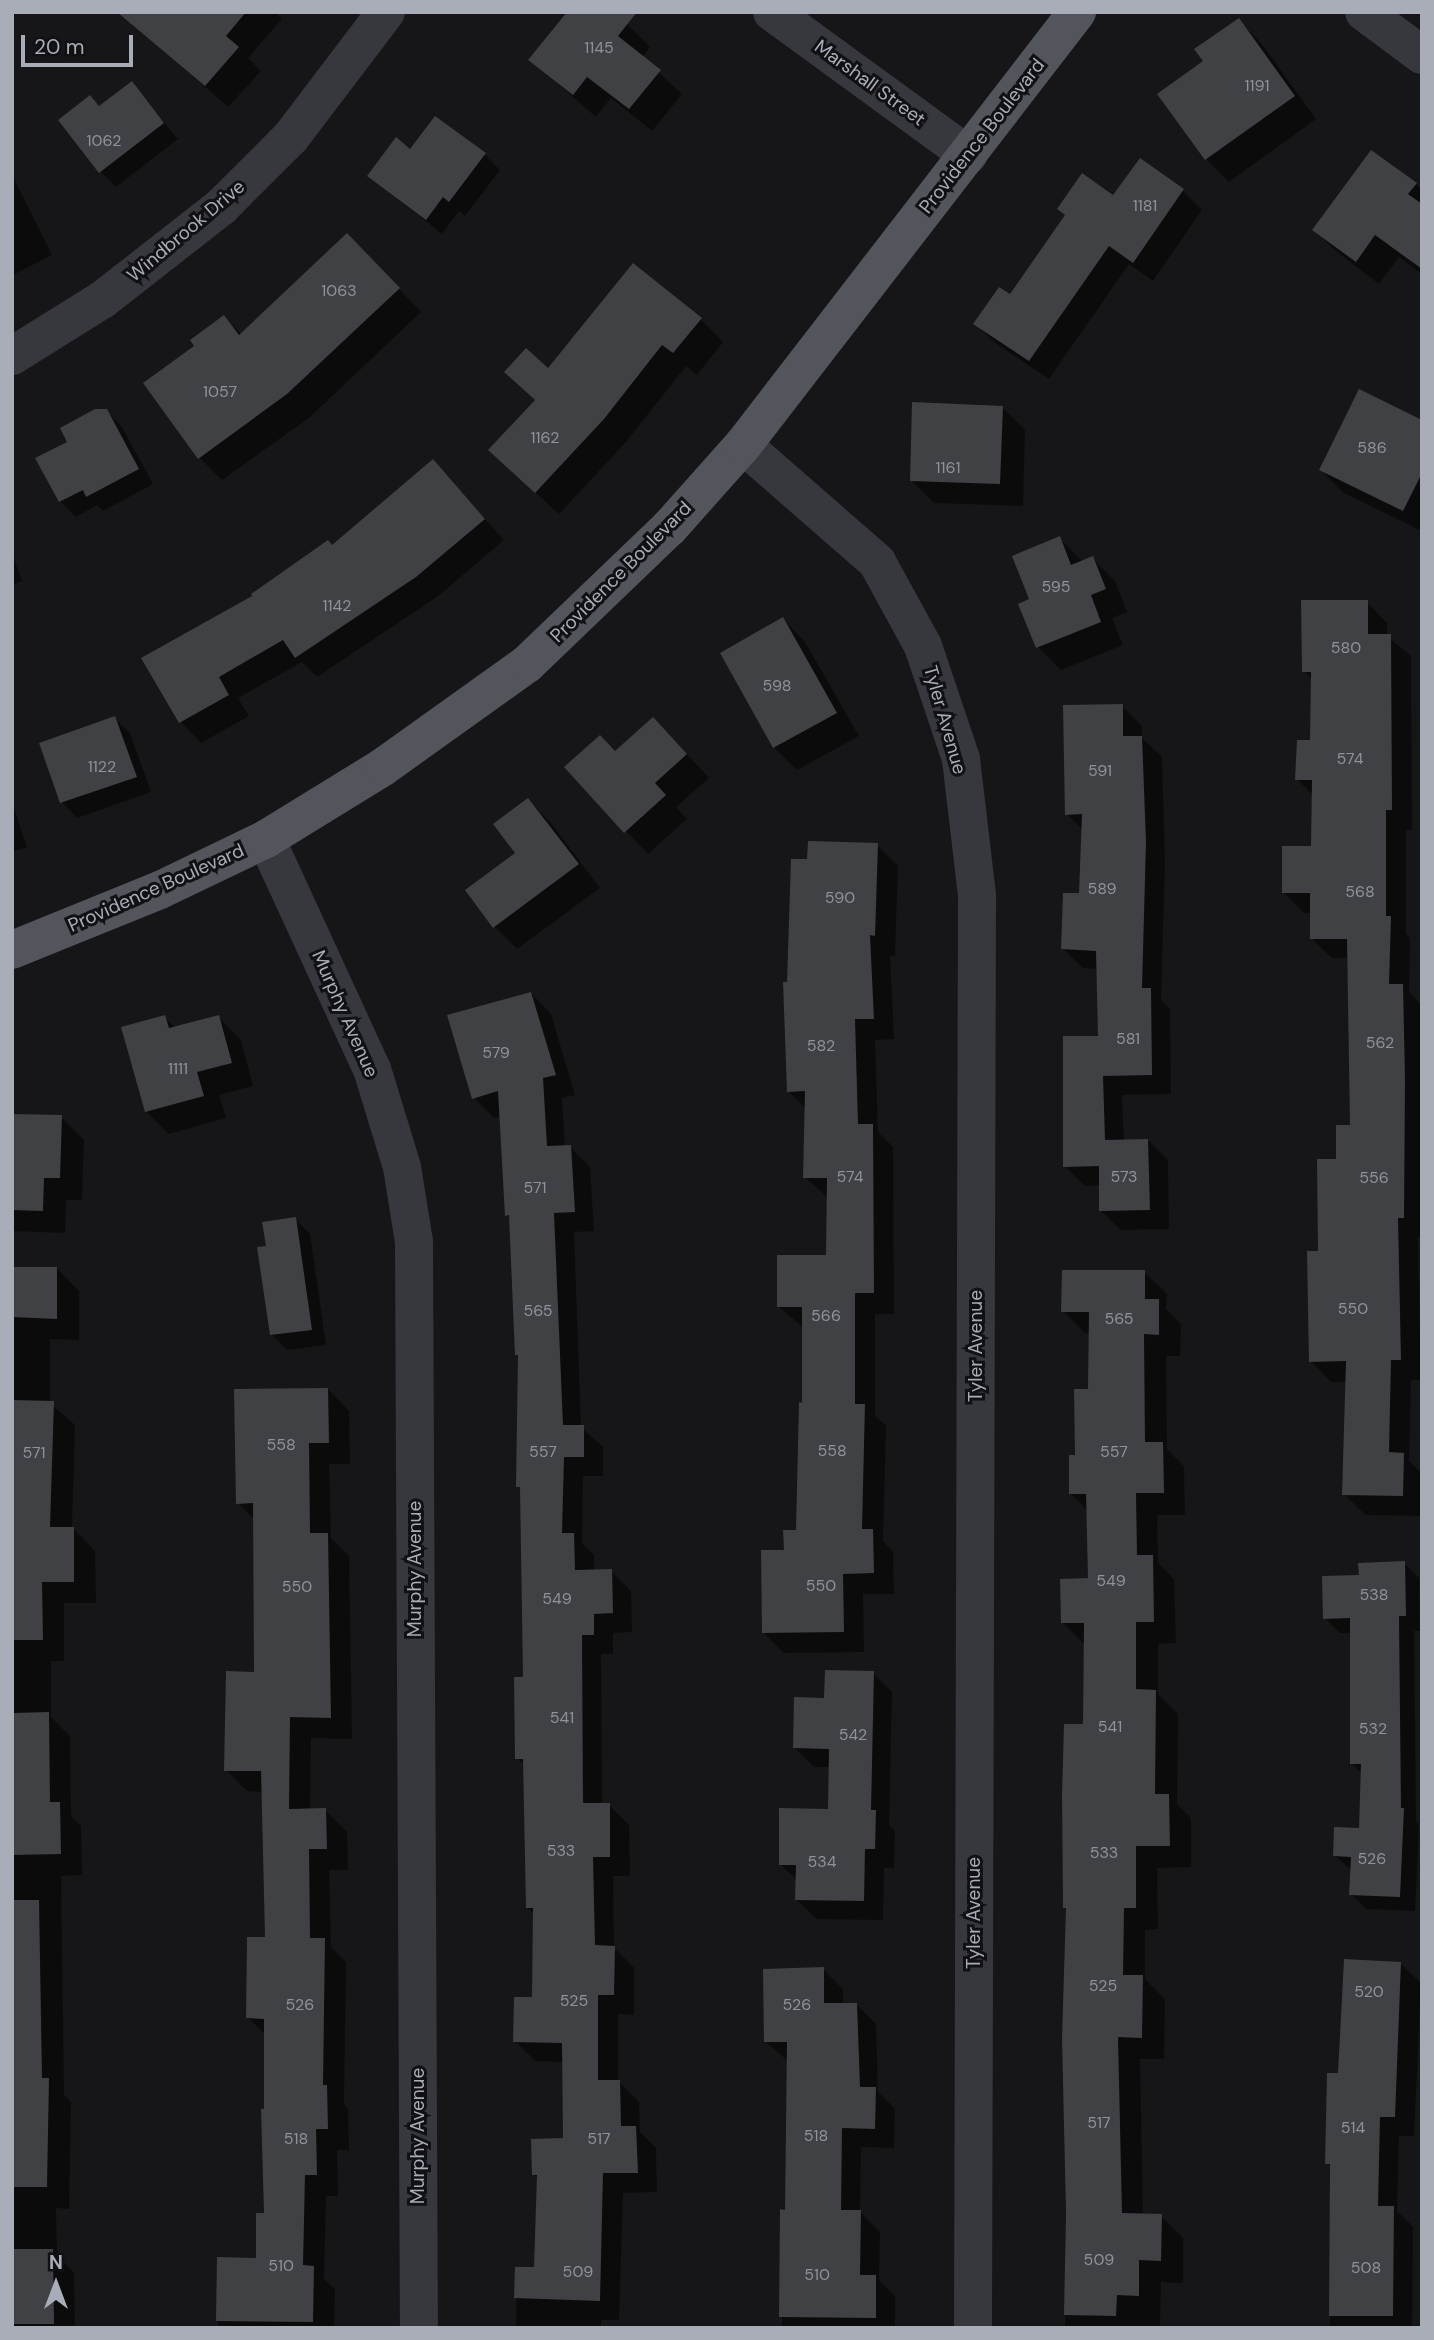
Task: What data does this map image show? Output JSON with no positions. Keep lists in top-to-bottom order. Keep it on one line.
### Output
{"streets":{"main road":["Providence Boulevard"],"street":["Marshall Street","Windbrook Drive","Tyler Avenue","Murphy Avenue"]},"crossings":[["Marshall Street","Providence Boulevard"],["Providence Boulevard","Tyler Avenue"],["Providence Boulevard","Murphy Avenue"]],"house_numbers":["1145","1191","1062","1181","1063","1057","1162","586","1161","595","1142","580","598","574","1122","591","589","568","590","581","562","582","579","1111","574","573","556","571","550","565","566","565","558","558","557","557","571","549","550","550","538","549","541","541","532","542","533","533","526","534","525","520","525","526","526","517","514","518","518","517","509","510","508","509","510"],"scale_bar":"20 m","north":"top"}
